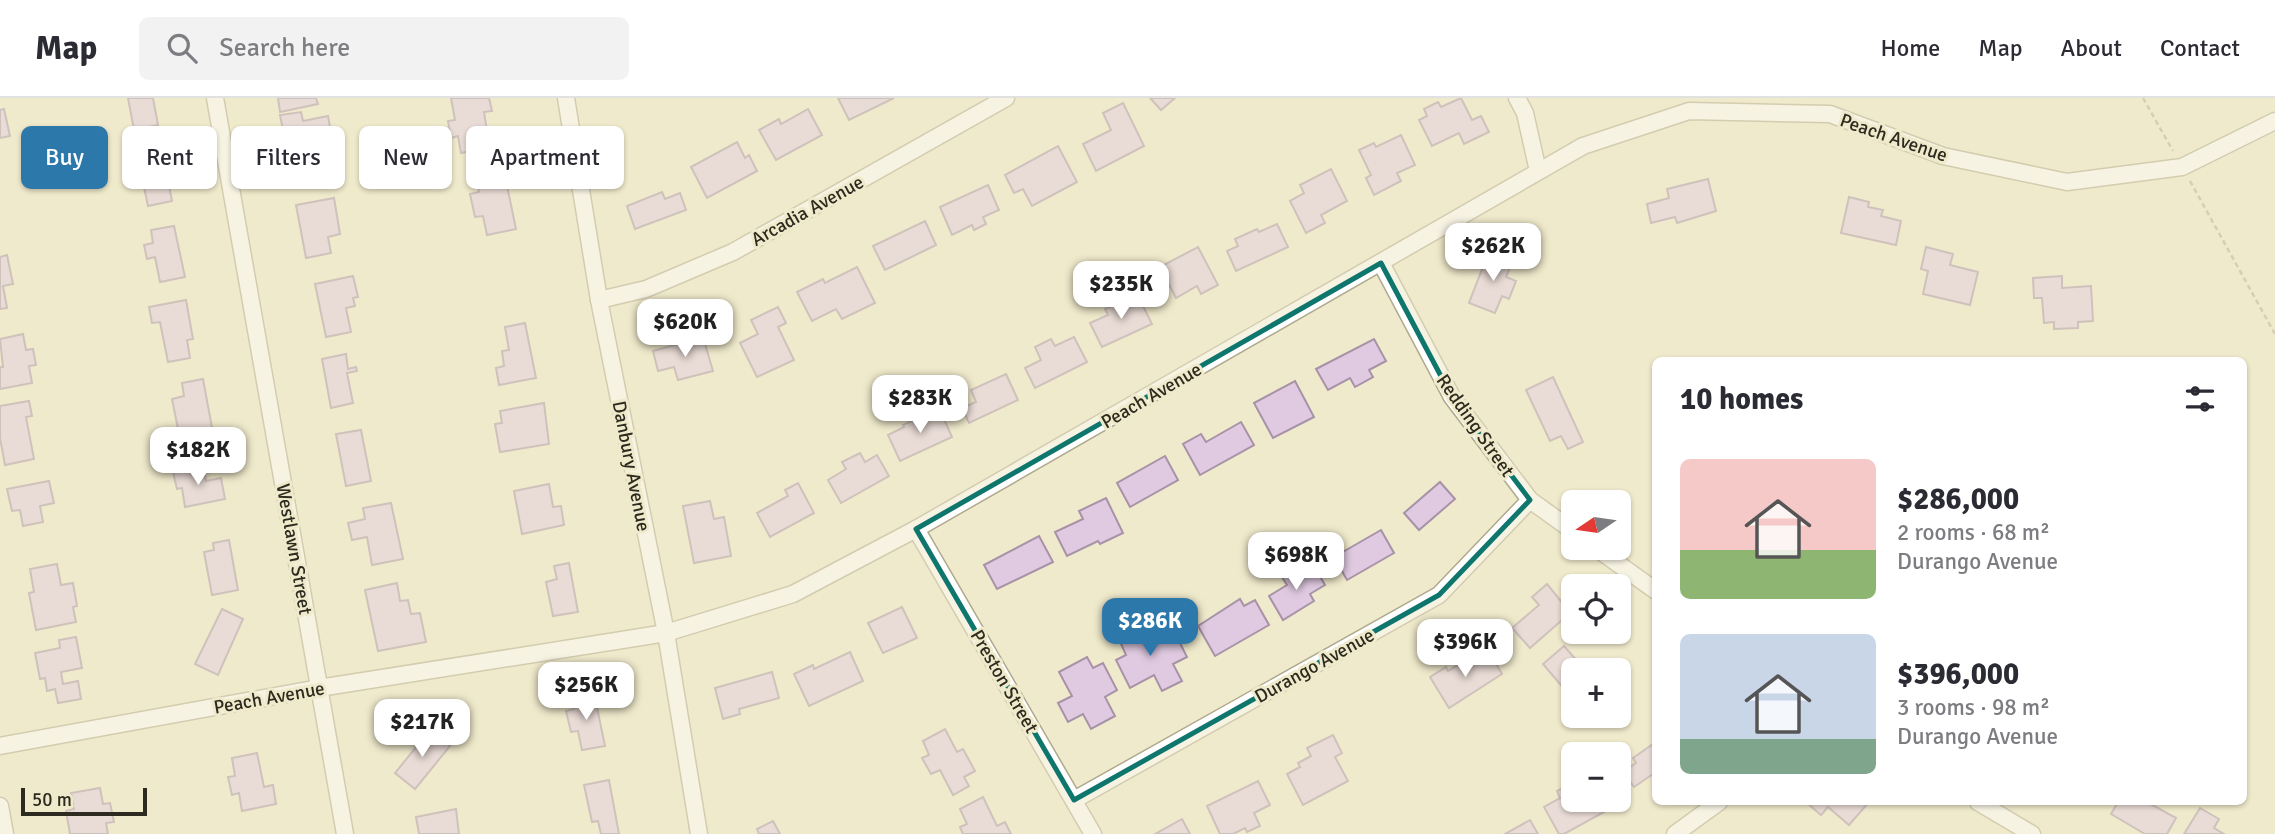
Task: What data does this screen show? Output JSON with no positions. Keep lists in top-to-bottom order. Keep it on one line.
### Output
{"streets":{"street":["Peach Avenue","Arcadia Avenue","Redding Street","Danbury Avenue","Westlawn Street","Durango Avenue","Preston Street"]},"crossings":[["Peach Avenue","Redding Street"],["Peach Avenue","Danbury Avenue"],["Peach Avenue","Westlawn Street"],["Peach Avenue","Preston Street"],["Arcadia Avenue","Danbury Avenue"],["Redding Street","Durango Avenue"],["Durango Avenue","Preston Street"]],"scale_bar":"50 m","north":"left","page":{"header":"Map","search":"Search here","nav":["Home","Map","About","Contact"],"chip":["Buy","Rent","Filters","New","Apartment"],"price":["$262K","$235K","$620K","$283K","$182K","$698K","$286K","$396K","$256K","$217K"],"heading":"10 homes","list":[{"name":"$286,000","note":"2 rooms · 68 m² · Durango Avenue"},{"name":"$396,000","note":"3 rooms · 98 m² · Durango Avenue"}],"map_buttons":["+","−"],"scale":"50 m"}}
